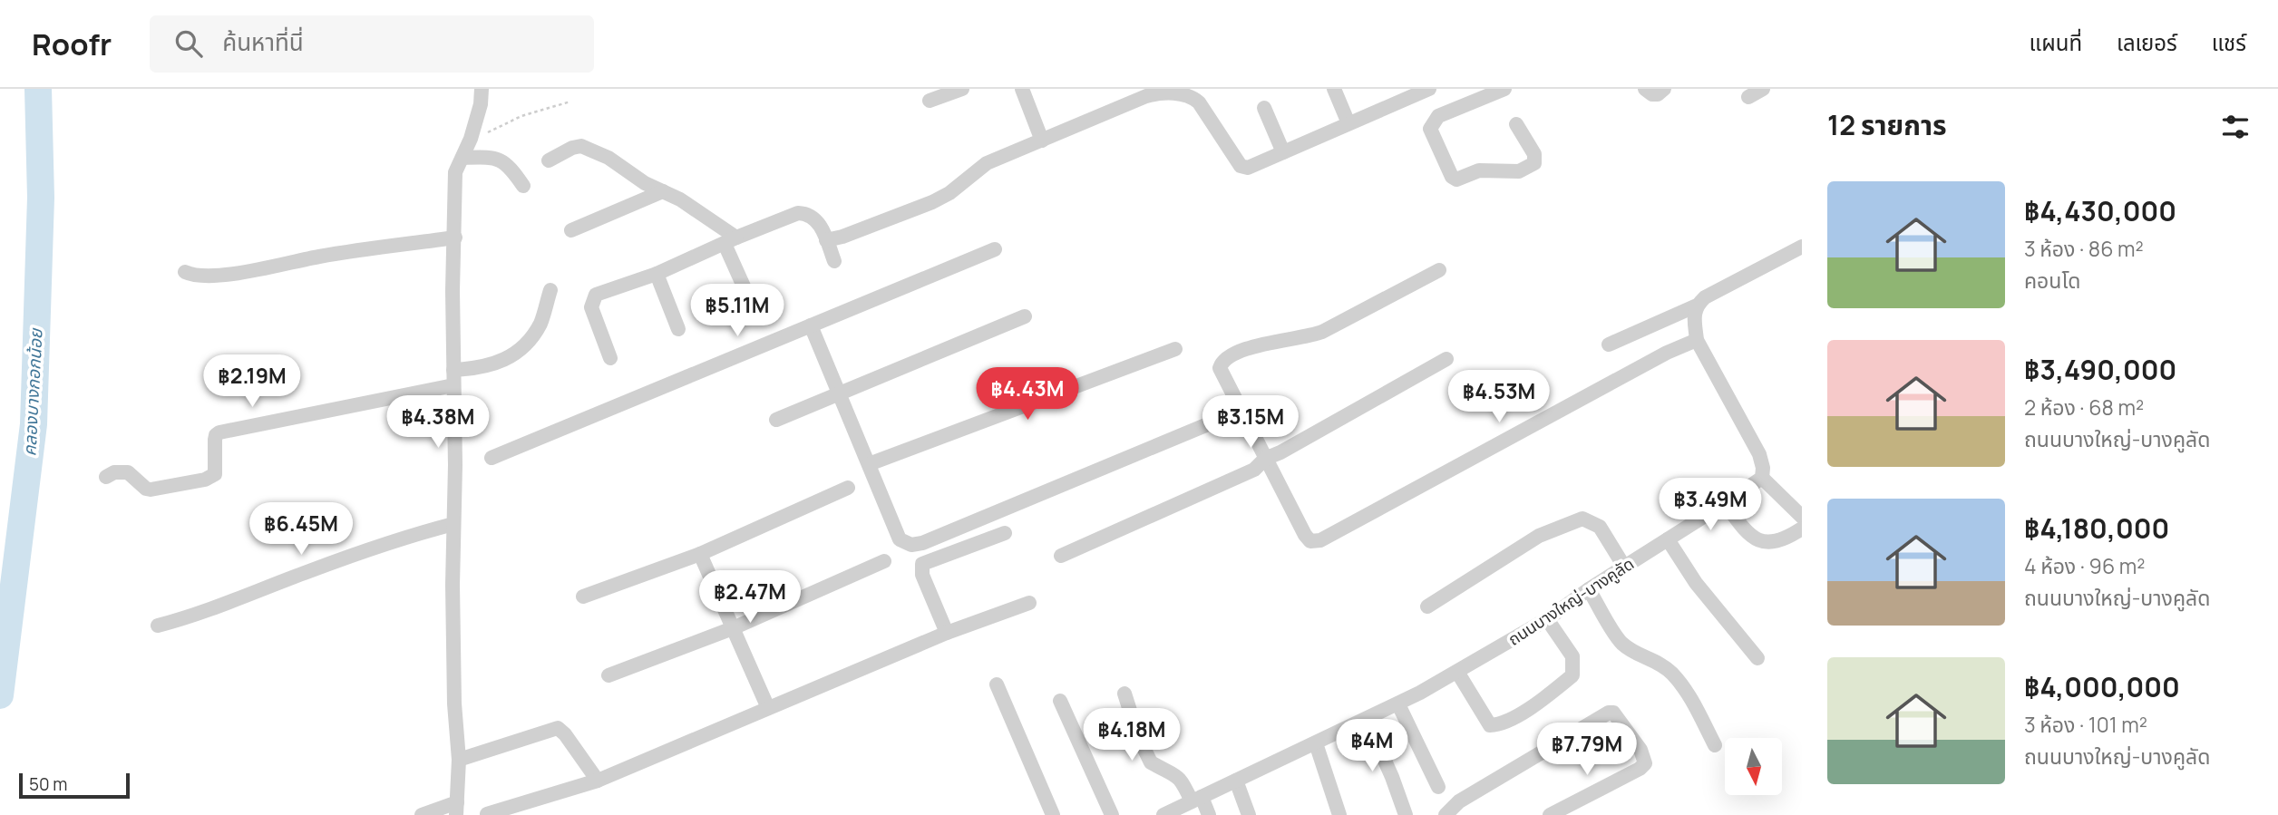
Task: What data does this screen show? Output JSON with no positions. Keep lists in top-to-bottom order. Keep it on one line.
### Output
{"streets":{"street":["ถนนบางใหญ่-บางคูลัด"]},"water":["คลองบางกอกน้อย"],"scale_bar":"50 m","north":"bottom","page":{"header":"Roofr","search":"ค้นหาที่นี่","nav":["แผนที่","เลเยอร์","แชร์"],"heading":"12 รายการ","list":[{"name":"฿4,430,000","note":"3 ห้อง · 86 m² · คอนโด"},{"name":"฿3,490,000","note":"2 ห้อง · 68 m² · ถนนบางใหญ่-บางคูลัด"},{"name":"฿4,180,000","note":"4 ห้อง · 96 m² · ถนนบางใหญ่-บางคูลัด"},{"name":"฿4,000,000","note":"3 ห้อง · 101 m² · ถนนบางใหญ่-บางคูลัด"}],"price":["฿5.11M","฿2.19M","฿4.43M","฿4.53M","฿4.38M","฿3.15M","฿3.49M","฿6.45M","฿2.47M","฿4.18M","฿4M","฿7.79M"],"scale":"50 m"}}
